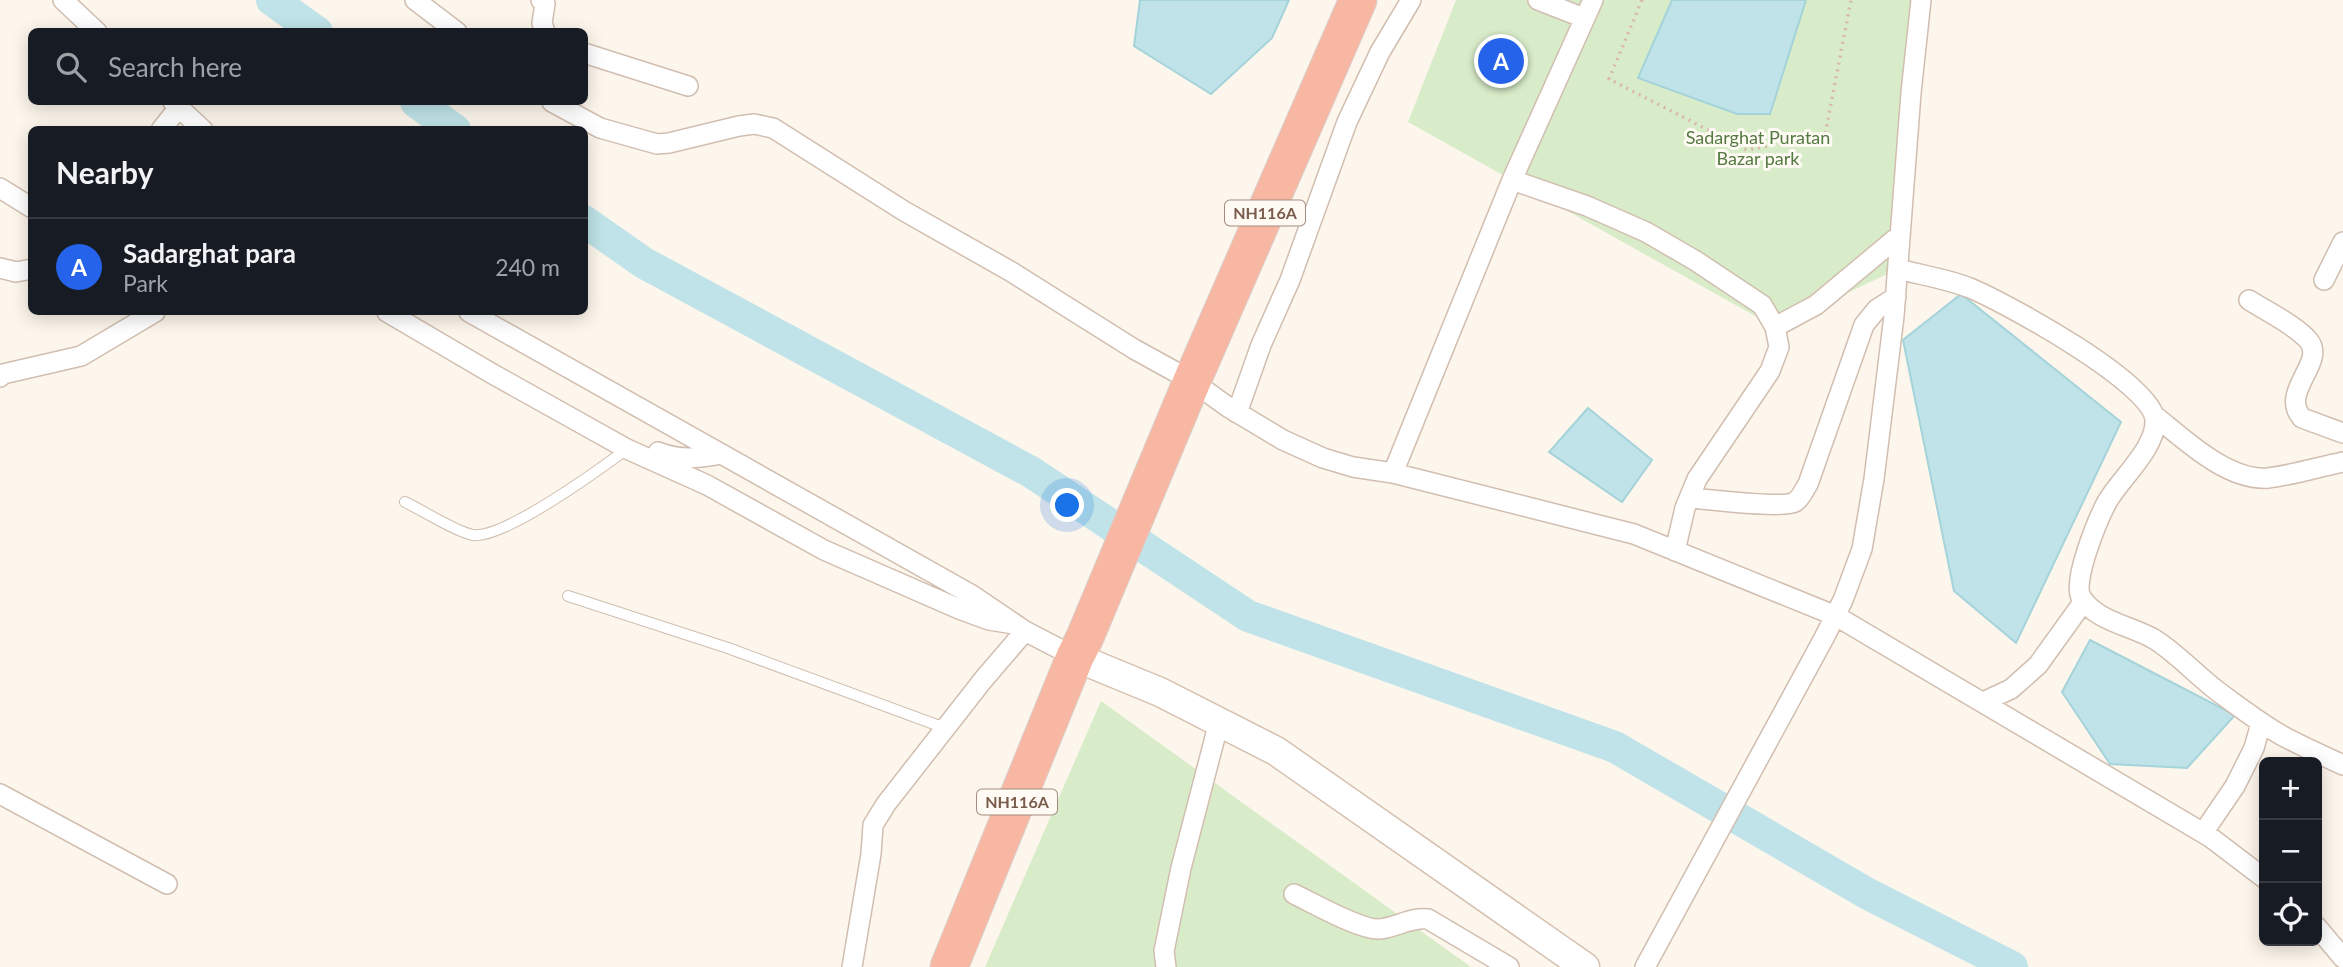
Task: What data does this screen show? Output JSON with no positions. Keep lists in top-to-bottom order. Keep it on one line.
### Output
{"streets":{"highway":["NH116A"]},"parks":["Sadarghat Puratan Bazar park"],"page":{"search":"Search here","pins":"A","heading":"Nearby","list":[{"mark":"A","name":"Sadarghat para","note":"Park","value":"240 m"}],"map_buttons":["+","−"]}}
